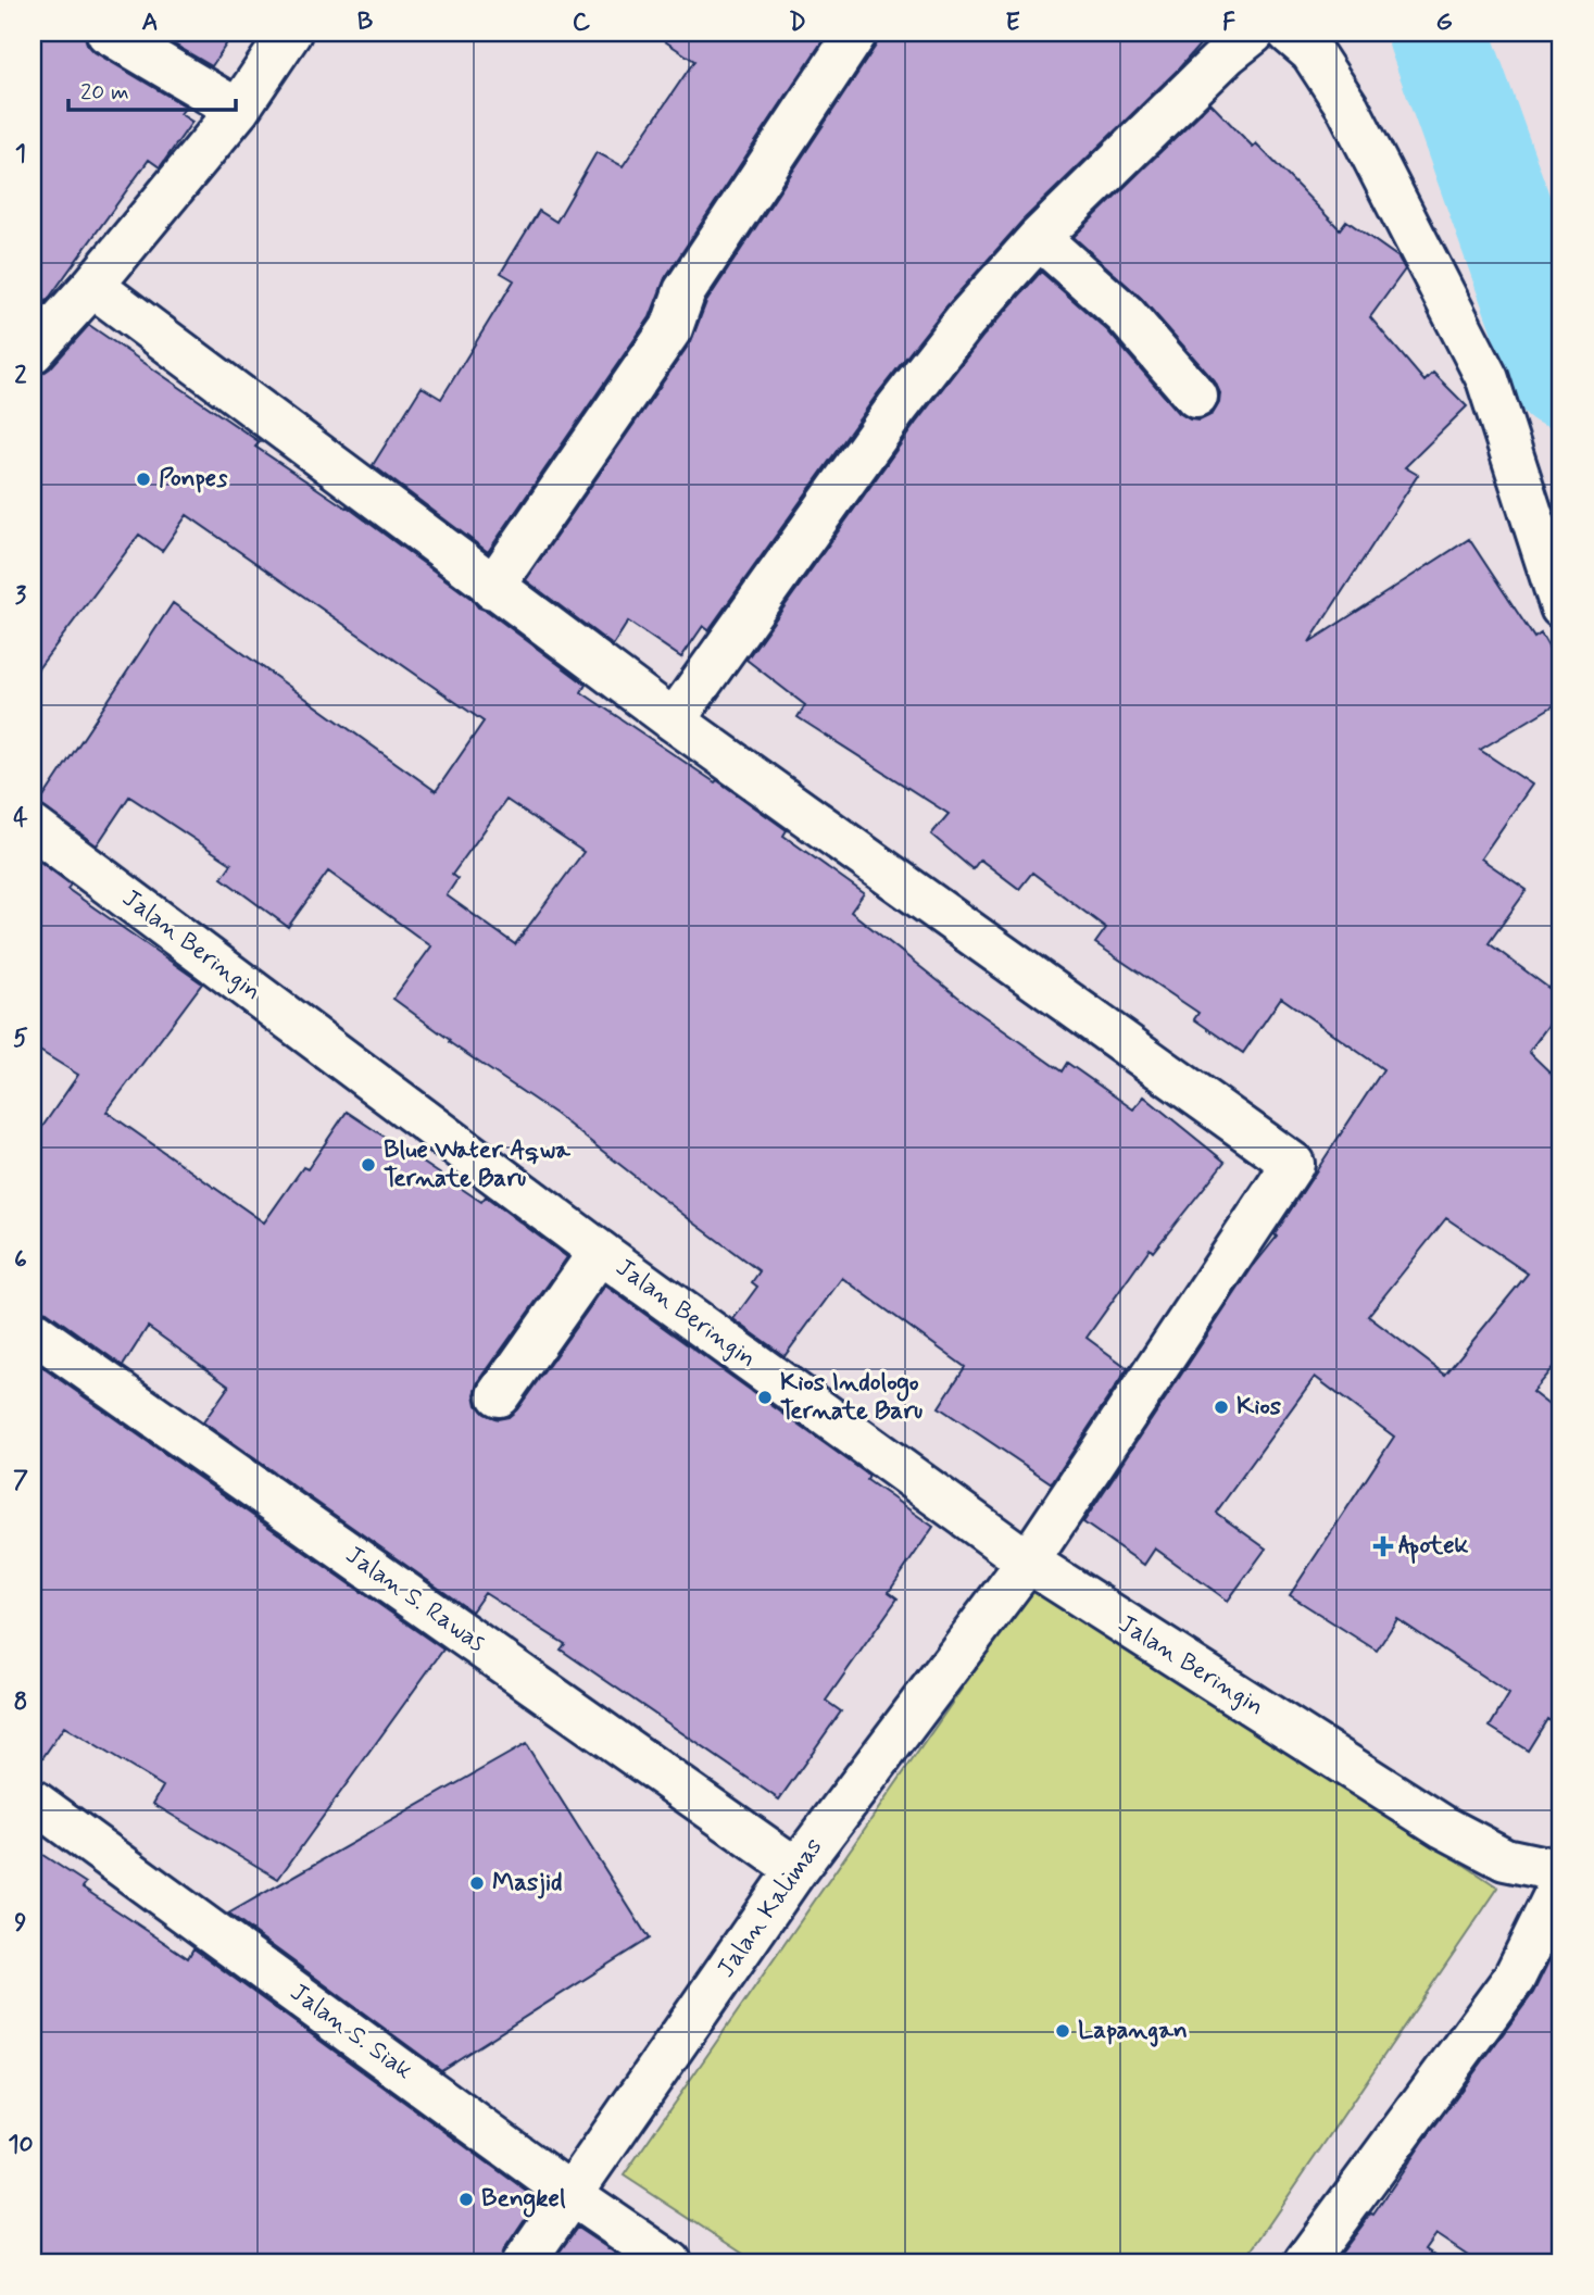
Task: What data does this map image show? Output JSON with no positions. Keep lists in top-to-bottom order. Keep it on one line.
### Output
{"streets":{"street":["Jalan Beringin","Jalan S. Rawas","Jalan Kalimas","Jalan S. Siak"]},"crossings":[["Jalan Beringin","Jalan Kalimas"],["Jalan S. Rawas","Jalan Kalimas"],["Jalan Kalimas","Jalan S. Siak"]],"places":{"other":["Ponpes","Blue Water Aqwa Ternate Baru","Kios Indologo Ternate Baru","Kios","Masjid","Lapangan","Bengkel"],"health":["Apotek"]},"scale_bar":"20 m","grid":{"columns":["A","B","C","D","E","F","G"],"rows":["1","2","3","4","5","6","7","8","9","10"]}}
